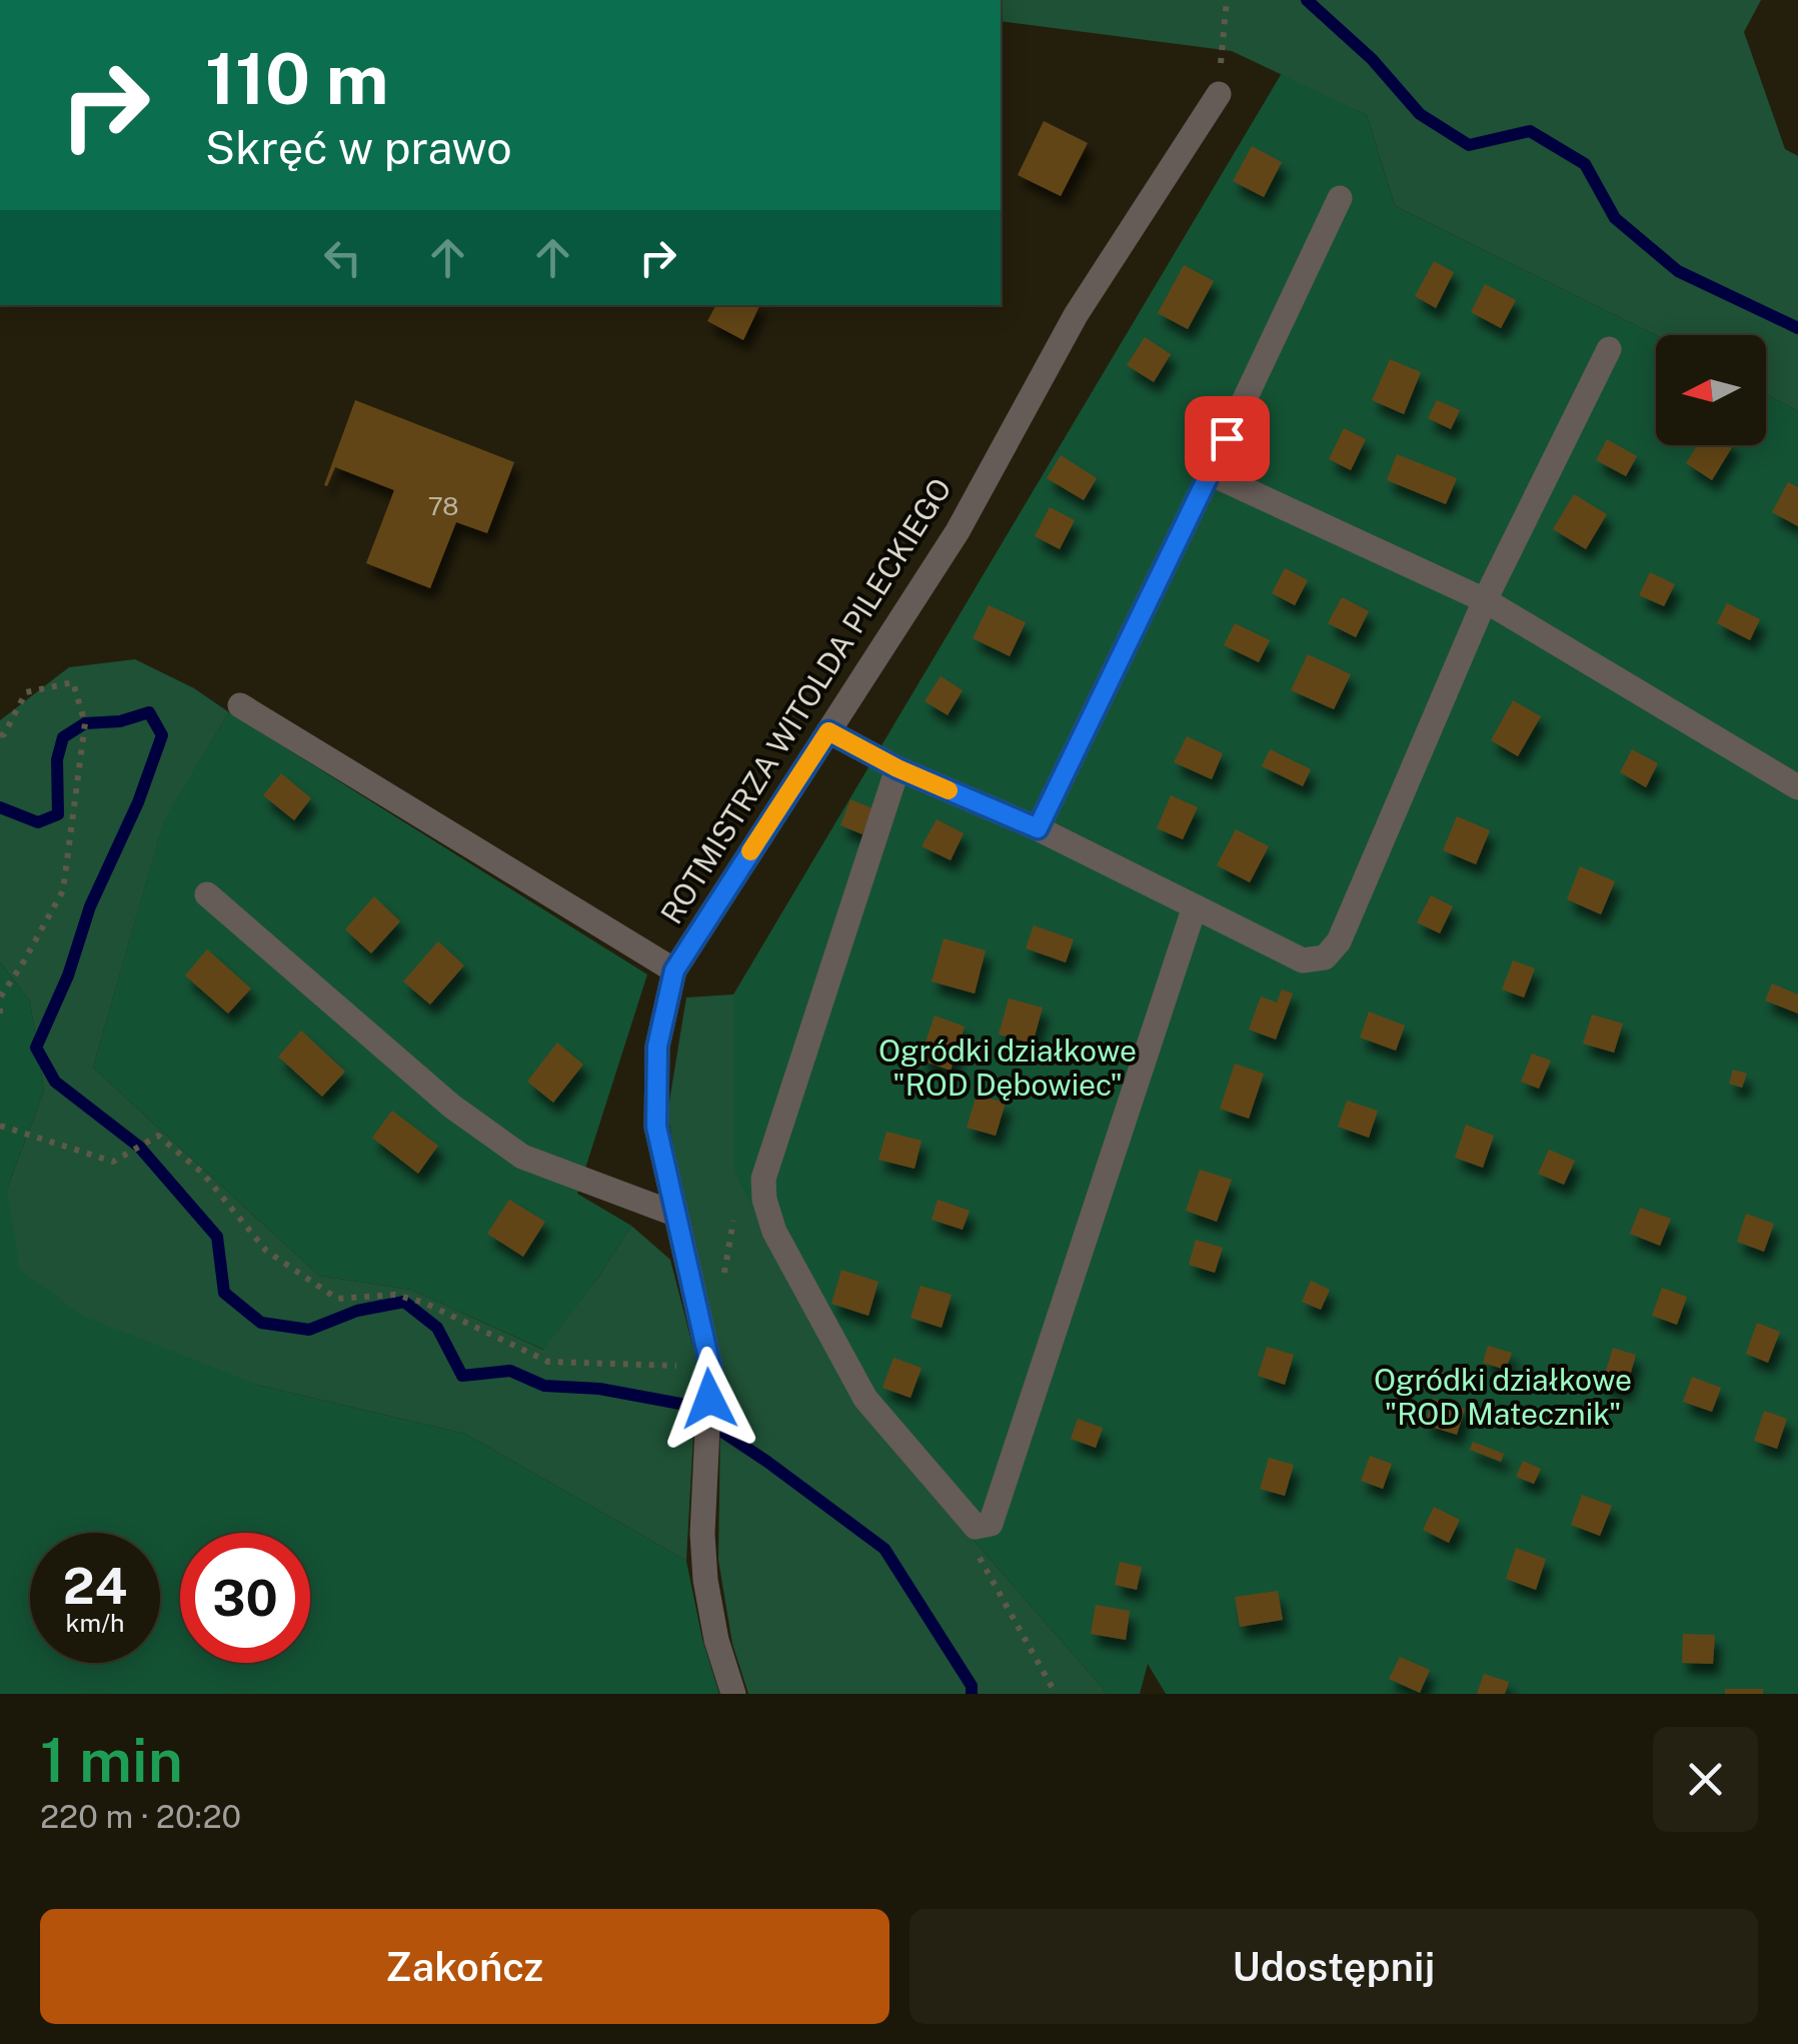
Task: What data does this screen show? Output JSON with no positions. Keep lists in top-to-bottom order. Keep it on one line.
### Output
{"streets":{"street":["ROTMISTRZA WITOLDA PILECKIEGO"]},"parks":["Ogródki działkowe \"ROD Dębowiec\"","Ogródki działkowe \"ROD Matecznik\""],"house_numbers":["78"],"north":"left","page":{"turn":["110 m","Skręć w prawo"],"speed":"24 km/h","limit":"30","heading":["1 min","220 m · 20:20"],"buttons":["Zakończ","Udostępnij"]}}
